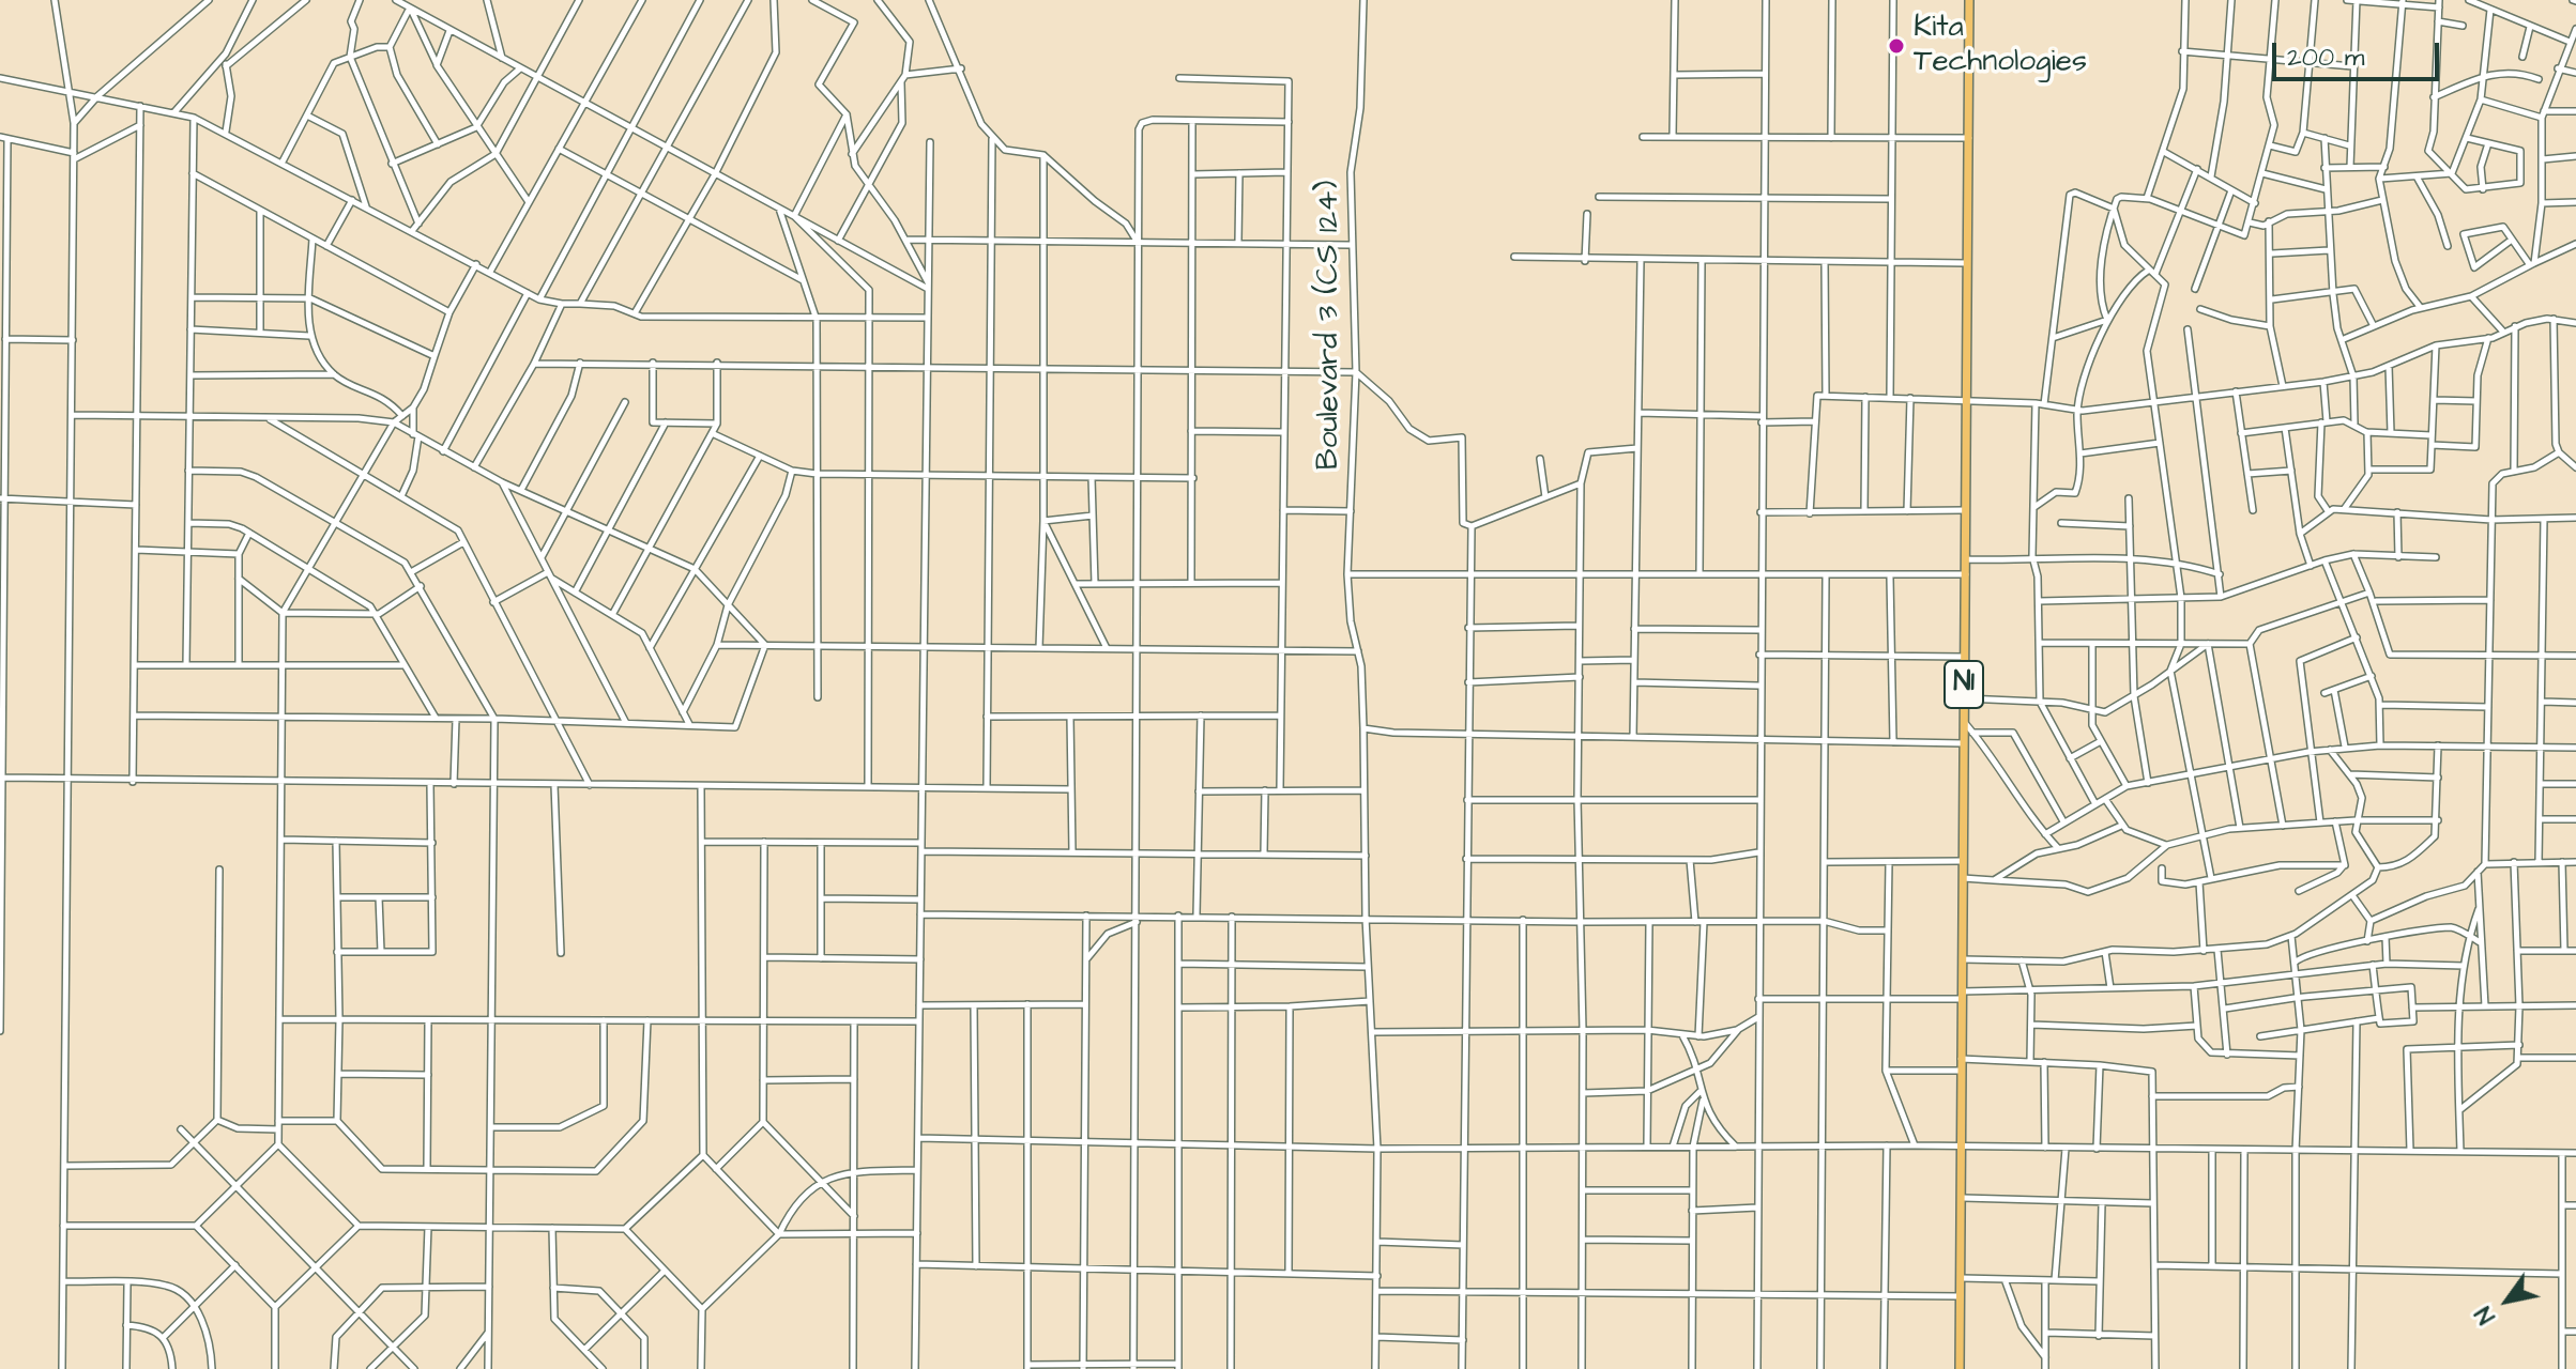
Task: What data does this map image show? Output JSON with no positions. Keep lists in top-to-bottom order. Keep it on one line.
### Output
{"streets":{"main road":["N1"],"street":["Boulevard 3 (CS 124)"]},"places":["Kita Technologies"],"scale_bar":"200 m","north":"bottom left"}
